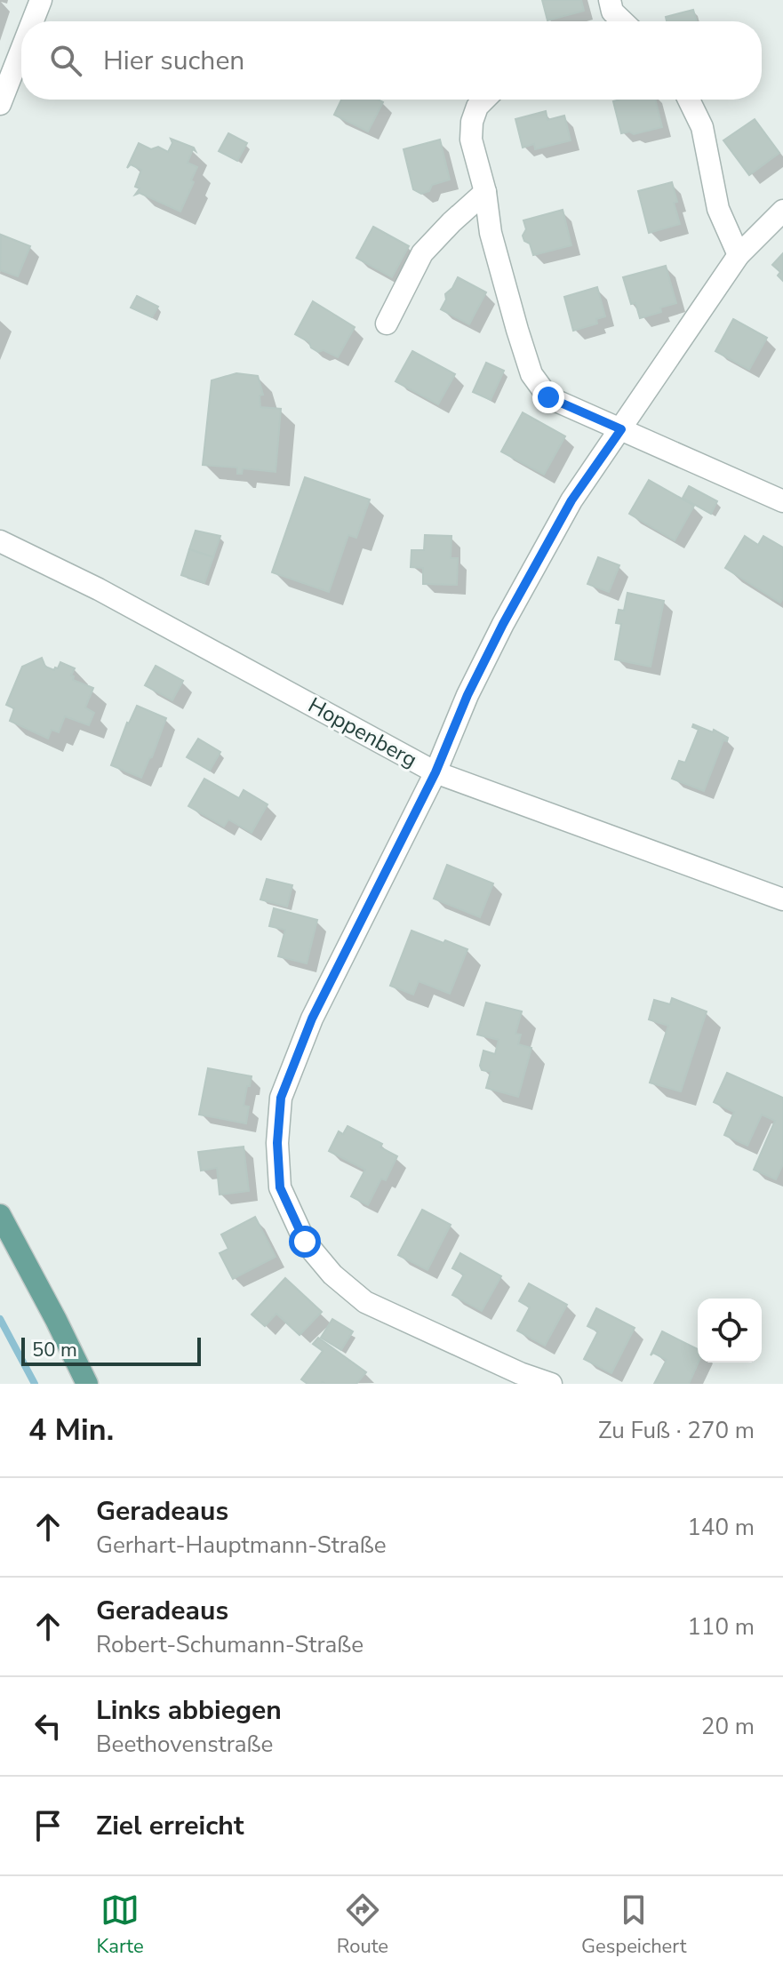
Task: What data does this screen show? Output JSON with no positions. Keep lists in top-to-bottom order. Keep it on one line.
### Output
{"streets":{"street":["Hoppenberg"]},"scale_bar":"50 m","page":{"search":"Hier suchen","scale":"50 m","heading":["4 Min.","Zu Fuß · 270 m"],"list":[["Geradeaus","Gerhart-Hauptmann-Straße","140 m"],["Geradeaus","Robert-Schumann-Straße","110 m"],["Links abbiegen","Beethovenstraße","20 m"],"Ziel erreicht"],"nav":["Karte","Route","Gespeichert"]}}
